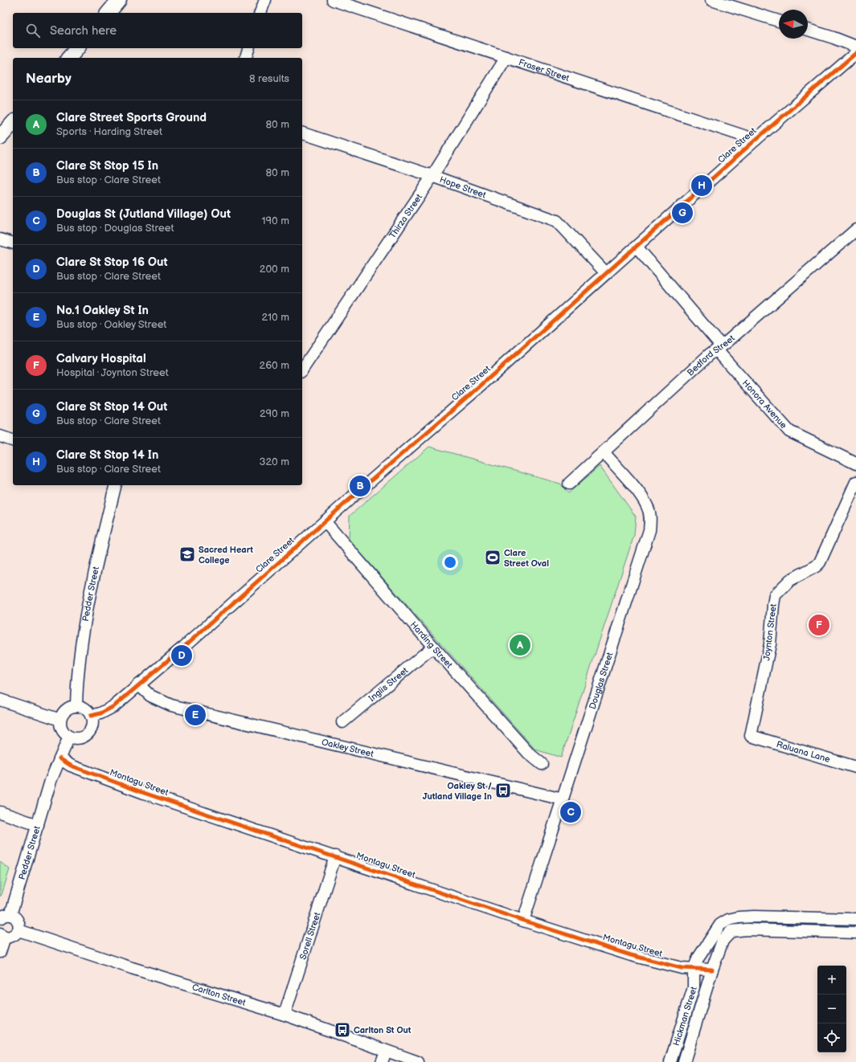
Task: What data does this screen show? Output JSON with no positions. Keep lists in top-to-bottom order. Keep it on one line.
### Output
{"streets":{"street":["Fraser Street","Clare Street","Hope Street","Thirza Street","Bedford Street","Honora Avenue","Pedder Street","Joynton Street","Harding Street","Douglas Street","Inglis Street","Oakley Street","Raluana Lane","Montagu Street","Sorell Street","Carlton Street","Hickman Street"]},"crossings":[["Fraser Street","Clare Street"],["Fraser Street","Thirza Street"],["Clare Street","Hope Street"],["Clare Street","Honora Avenue"],["Clare Street","Pedder Street"],["Clare Street","Harding Street"],["Clare Street","Oakley Street"],["Hope Street","Thirza Street"],["Bedford Street","Honora Avenue"],["Bedford Street","Douglas Street"],["Pedder Street","Montagu Street"],["Joynton Street","Raluana Lane"],["Harding Street","Inglis Street"],["Douglas Street","Oakley Street"],["Douglas Street","Montagu Street"],["Montagu Street","Sorell Street"],["Montagu Street","Hickman Street"],["Sorell Street","Carlton Street"]],"places":{"school or university":["Sacred Heart College"],"sports":["Clare Street Oval"],"bus stop":["Oakley St / Jutland Village In","Carlton St Out"]},"north":"left","page":{"search":"Search here","heading":["Nearby","8 results"],"list":[{"mark":"A","name":"Clare Street Sports Ground","note":"Sports · Harding Street","value":"80 m"},{"mark":"B","name":"Clare St Stop 15 In","note":"Bus stop · Clare Street","value":"80 m"},{"mark":"C","name":"Douglas St (Jutland Village) Out","note":"Bus stop · Douglas Street","value":"190 m"},{"mark":"D","name":"Clare St Stop 16 Out","note":"Bus stop · Clare Street","value":"200 m"},{"mark":"E","name":"No.1 Oakley St In","note":"Bus stop · Oakley Street","value":"210 m"},{"mark":"F","name":"Calvary Hospital","note":"Hospital · Joynton Street","value":"260 m"},{"mark":"G","name":"Clare St Stop 14 Out","note":"Bus stop · Clare Street","value":"290 m"},{"mark":"H","name":"Clare St Stop 14 In","note":"Bus stop · Clare Street","value":"320 m"}],"pins":["H","G","B","F","A","D","E","C"],"map_buttons":["+","−"]}}
